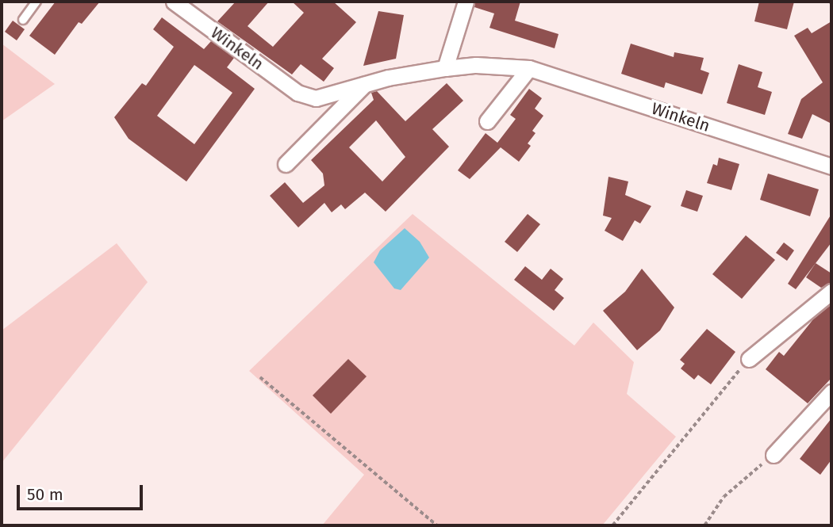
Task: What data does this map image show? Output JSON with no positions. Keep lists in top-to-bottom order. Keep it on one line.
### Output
{"streets":{"street":["Winkeln"]},"scale_bar":"50 m"}
